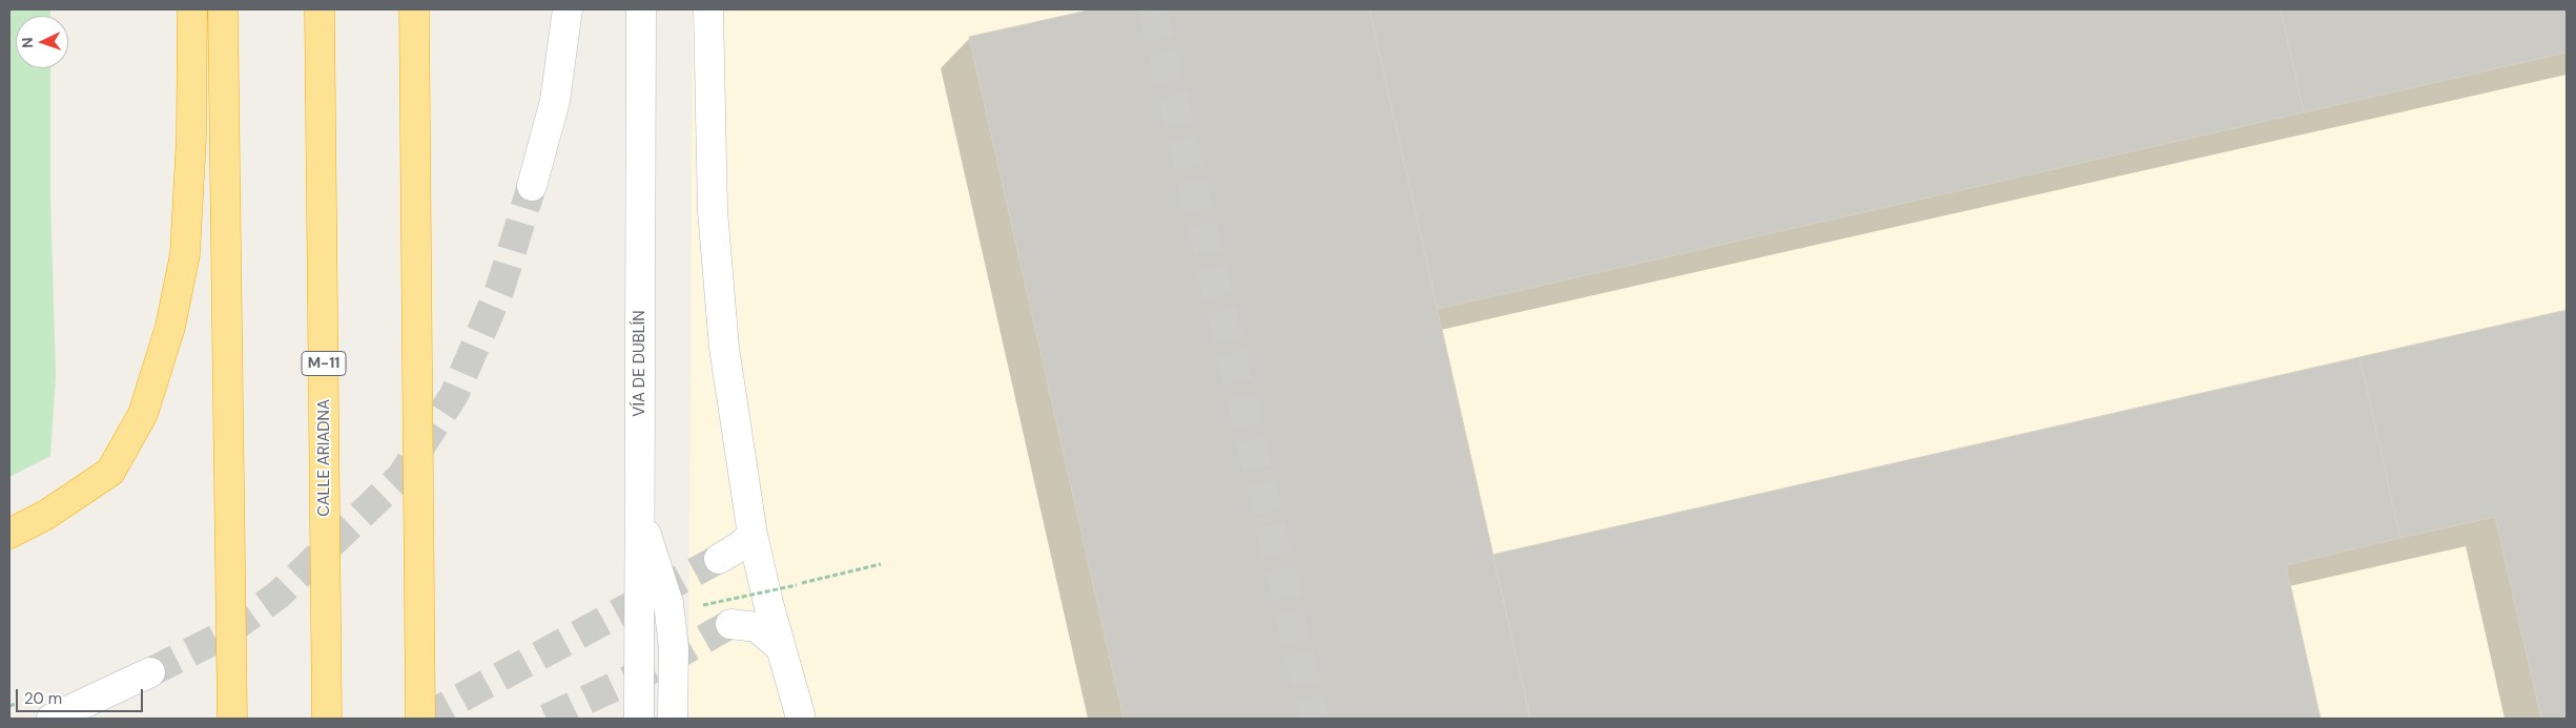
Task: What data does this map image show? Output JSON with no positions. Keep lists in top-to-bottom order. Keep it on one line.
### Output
{"streets":{"highway":["M-11","CALLE ARIADNA"],"street":["VÍA DE DUBLÍN"]},"scale_bar":"20 m","north":"left"}
